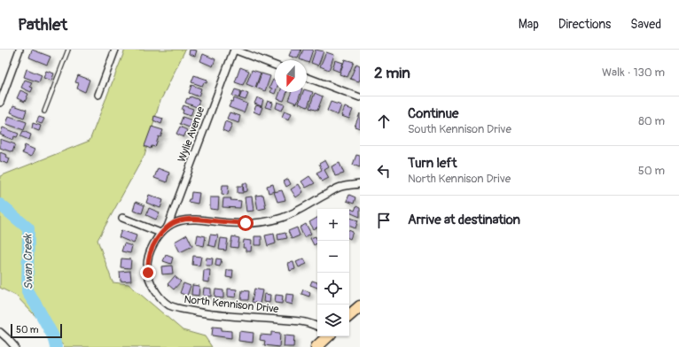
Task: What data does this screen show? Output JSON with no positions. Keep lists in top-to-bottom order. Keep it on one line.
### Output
{"streets":{"street":["Wylie Avenue","North Kennison Drive"]},"crossings":[["Wylie Avenue","North Kennison Drive"]],"water":["Swan Creek"],"scale_bar":"50 m","north":"bottom","page":{"header":"Pathlet","nav":["Map","Directions","Saved"],"heading":["2 min","Walk · 130 m"],"list":[["Continue","South Kennison Drive","80 m"],["Turn left","North Kennison Drive","50 m"],"Arrive at destination"],"map_buttons":["+","−"],"scale":"50 m"}}
